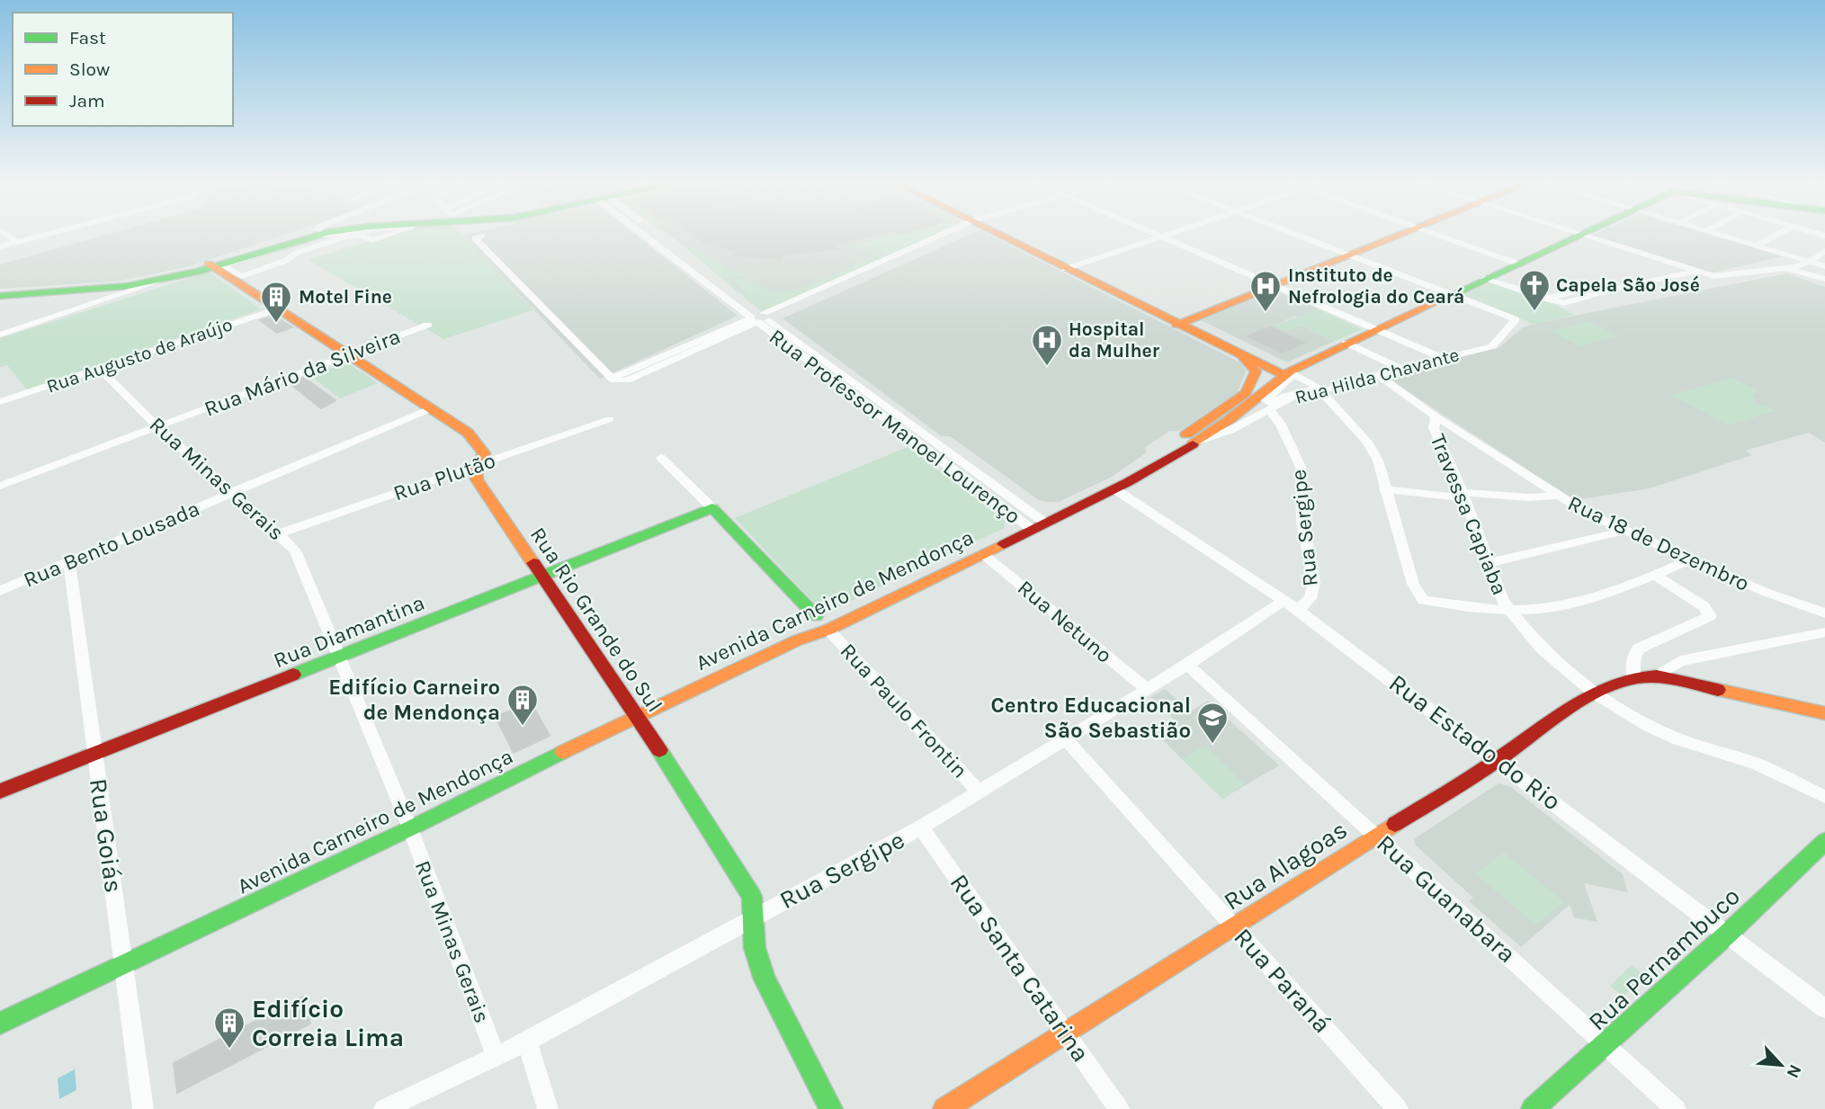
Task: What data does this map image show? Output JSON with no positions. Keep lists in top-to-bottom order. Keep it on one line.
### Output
{"streets":{"main road":["Avenida Carneiro de Mendonça","Rua Rio Grande do Sul","Rua Diamantina","Rua Alagoas","Rua Pernambuco"],"street":["Rua Augusto de Araújo","Rua Mário da Silveira","Rua Hilda Chavante","Rua Professor Manoel Lourenço","Rua Plutão","Rua Minas Gerais","Travessa Capiaba","Rua Sergipe","Rua 18 de Dezembro","Rua Bento Lousada","Rua Netuno","Rua Paulo Frontin","Rua Estado do Rio","Rua Goiás","Rua Guanabara","Rua Santa Catarina","Rua Paraná"]},"crossings":[["Rua Augusto de Araújo","Rua Minas Gerais"],["Rua Augusto de Araújo","Rua Rio Grande do Sul"],["Rua Mário da Silveira","Rua Minas Gerais"],["Rua Mário da Silveira","Rua Rio Grande do Sul"],["Rua Hilda Chavante","Travessa Capiaba"],["Rua Hilda Chavante","Rua Sergipe"],["Rua Hilda Chavante","Avenida Carneiro de Mendonça"],["Rua Professor Manoel Lourenço","Avenida Carneiro de Mendonça"],["Rua Plutão","Rua Minas Gerais"],["Rua Plutão","Rua Rio Grande do Sul"],["Rua Minas Gerais","Rua Sergipe"],["Rua Minas Gerais","Rua Bento Lousada"],["Rua Minas Gerais","Avenida Carneiro de Mendonça"],["Rua Minas Gerais","Rua Diamantina"],["Travessa Capiaba","Rua 18 de Dezembro"],["Travessa Capiaba","Rua Alagoas"],["Rua Sergipe","Rua Rio Grande do Sul"],["Rua Sergipe","Rua Netuno"],["Rua Sergipe","Rua Paulo Frontin"],["Rua Sergipe","Rua Estado do Rio"],["Rua Sergipe","Rua Guanabara"],["Rua Sergipe","Rua Santa Catarina"],["Rua Sergipe","Rua Paraná"],["Rua Bento Lousada","Rua Rio Grande do Sul"],["Rua Bento Lousada","Rua Goiás"],["Avenida Carneiro de Mendonça","Rua Rio Grande do Sul"],["Avenida Carneiro de Mendonça","Rua Netuno"],["Avenida Carneiro de Mendonça","Rua Paulo Frontin"],["Avenida Carneiro de Mendonça","Rua Estado do Rio"],["Avenida Carneiro de Mendonça","Rua Goiás"],["Rua Rio Grande do Sul","Rua Diamantina"],["Rua Diamantina","Rua Goiás"],["Rua Estado do Rio","Rua Alagoas"],["Rua Estado do Rio","Rua Pernambuco"],["Rua Alagoas","Rua Guanabara"],["Rua Alagoas","Rua Santa Catarina"],["Rua Alagoas","Rua Paraná"],["Rua Guanabara","Rua Pernambuco"]],"places":{"church":["Capela São José"],"hospital":["Instituto de Nefrologia do Ceará","Hospital da Mulher"],"building":["Motel Fine","Edifício Carneiro de Mendonça","Edifício Correia Lima"],"school or university":["Centro Educacional São Sebastião"]},"legend":["Fast","Slow","Jam"],"north":"bottom right"}
